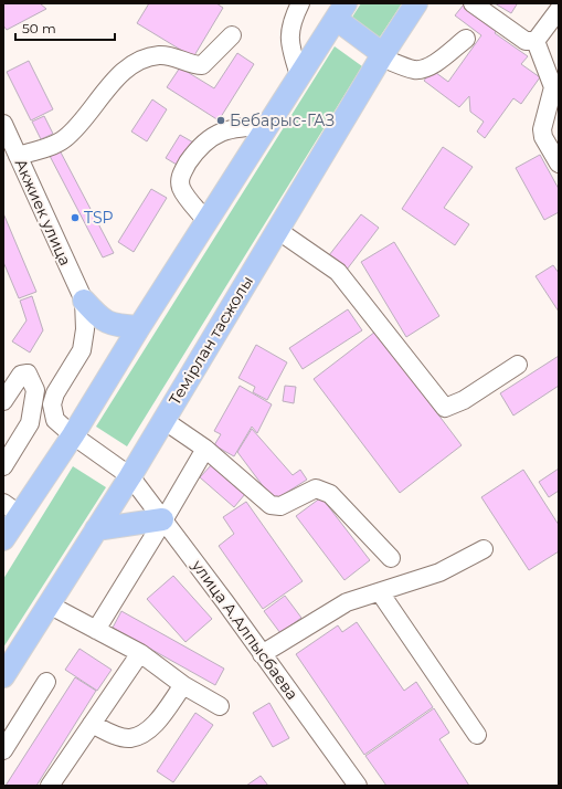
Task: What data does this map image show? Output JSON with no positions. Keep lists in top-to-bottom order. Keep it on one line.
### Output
{"streets":{"main road":["Темірлан тасжолы"],"street":["Акжиек улица","улица А.Алпысбаева"]},"crossings":[["Акжиек улица","улица А.Алпысбаева"],["Темірлан тасжолы","улица А.Алпысбаева"]],"places":["Бебарыс-ГАЗ","TSP"],"scale_bar":"50 m"}
